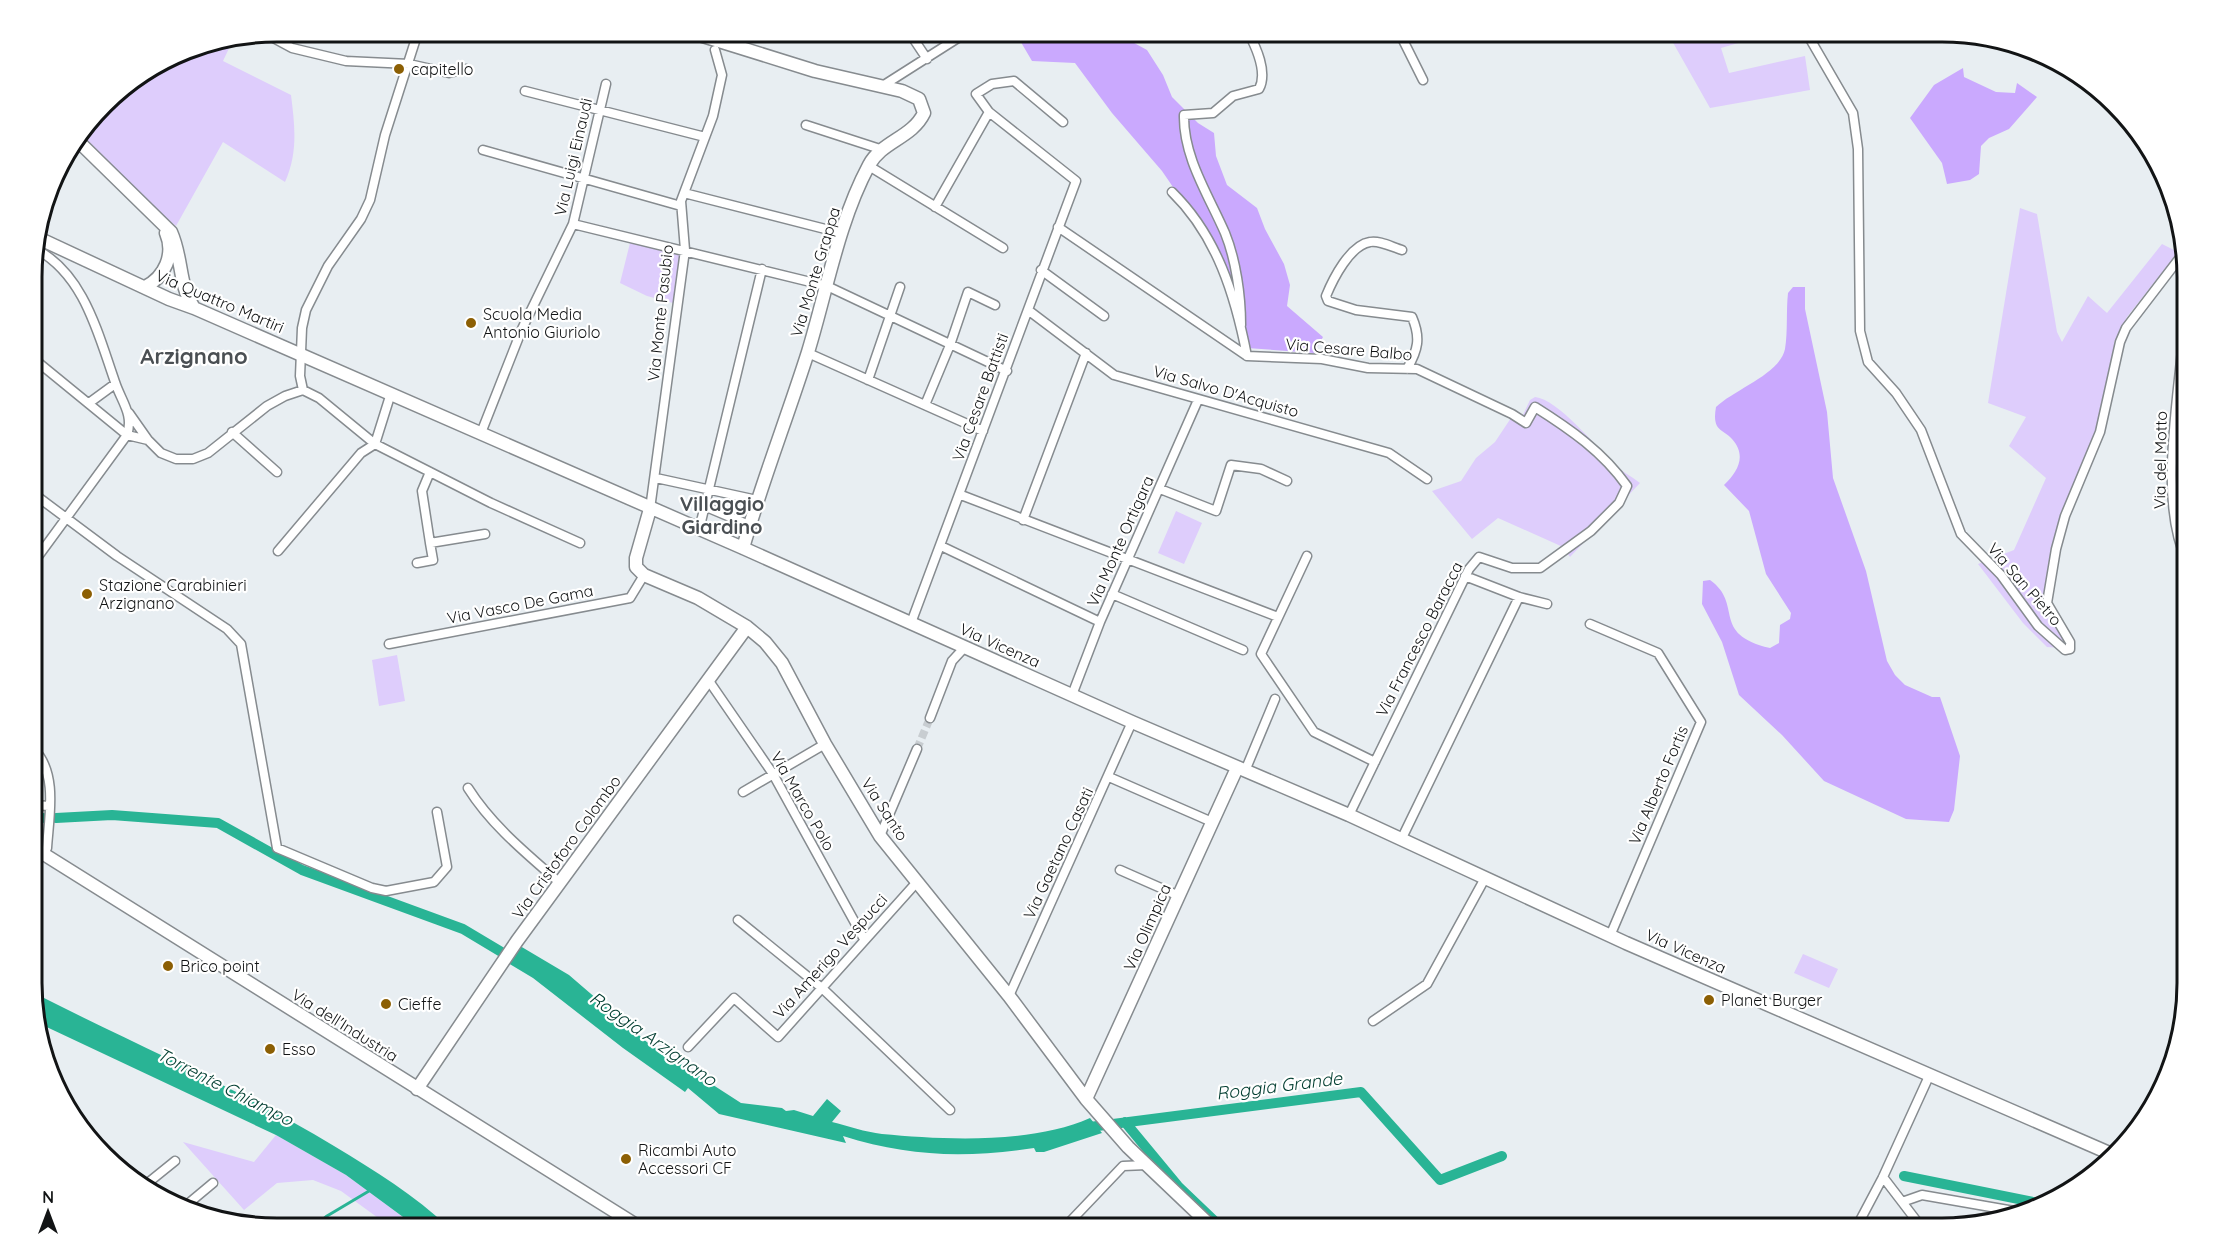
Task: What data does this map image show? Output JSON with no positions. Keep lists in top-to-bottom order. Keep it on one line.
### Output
{"streets":{"street":["Via Luigi Einaudi","Via Monte Grappa","Via Quattro Martiri","Via Monte Pasubio","Via Cesare Balbo","Via Salvo D'Acquisto","Via Cesare Battisti","Via del Motto","Via Monte Ortigara","Via San Pietro","Via Vasco De Gama","Via Francesco Baracca","Via Vicenza","Via Alberto Fortis","Via Marco Polo","Via Santo","Via Cristoforo Colombo","Via Gaetano Casati","Via Olimpica","Via Amerigo Vespucci","Via dell'Industria"]},"crossings":[["Via Luigi Einaudi","Via Quattro Martiri"],["Via Monte Grappa","Via Vicenza"],["Via Quattro Martiri","Via Monte Pasubio"],["Via Quattro Martiri","Via Vicenza"],["Via Cesare Balbo","Via Francesco Baracca"],["Via Salvo D'Acquisto","Via Cesare Battisti"],["Via Salvo D'Acquisto","Via Monte Ortigara"],["Via Cesare Battisti","Via Vicenza"],["Via Monte Ortigara","Via Vicenza"],["Via Vasco De Gama","Via Santo"],["Via Francesco Baracca","Via Vicenza"],["Via Vicenza","Via Alberto Fortis"],["Via Vicenza","Via Gaetano Casati"],["Via Vicenza","Via Olimpica"],["Via Marco Polo","Via Cristoforo Colombo"],["Via Marco Polo","Via Amerigo Vespucci"],["Via Santo","Via Cristoforo Colombo"],["Via Santo","Via Gaetano Casati"],["Via Santo","Via Olimpica"],["Via Santo","Via Amerigo Vespucci"],["Via Cristoforo Colombo","Via dell'Industria"]],"districts":["Arzignano","Villaggio Giardino"],"water":["Roggia Arzignano","Roggia Grande","Torrente Chiampo"],"places":["capitello","Scuola Media Antonio Giuriolo","Stazione Carabinieri Arzignano","Brico point","Planet Burger","Cieffe","Esso","Ricambi Auto Accessori CF"],"north":"top"}
